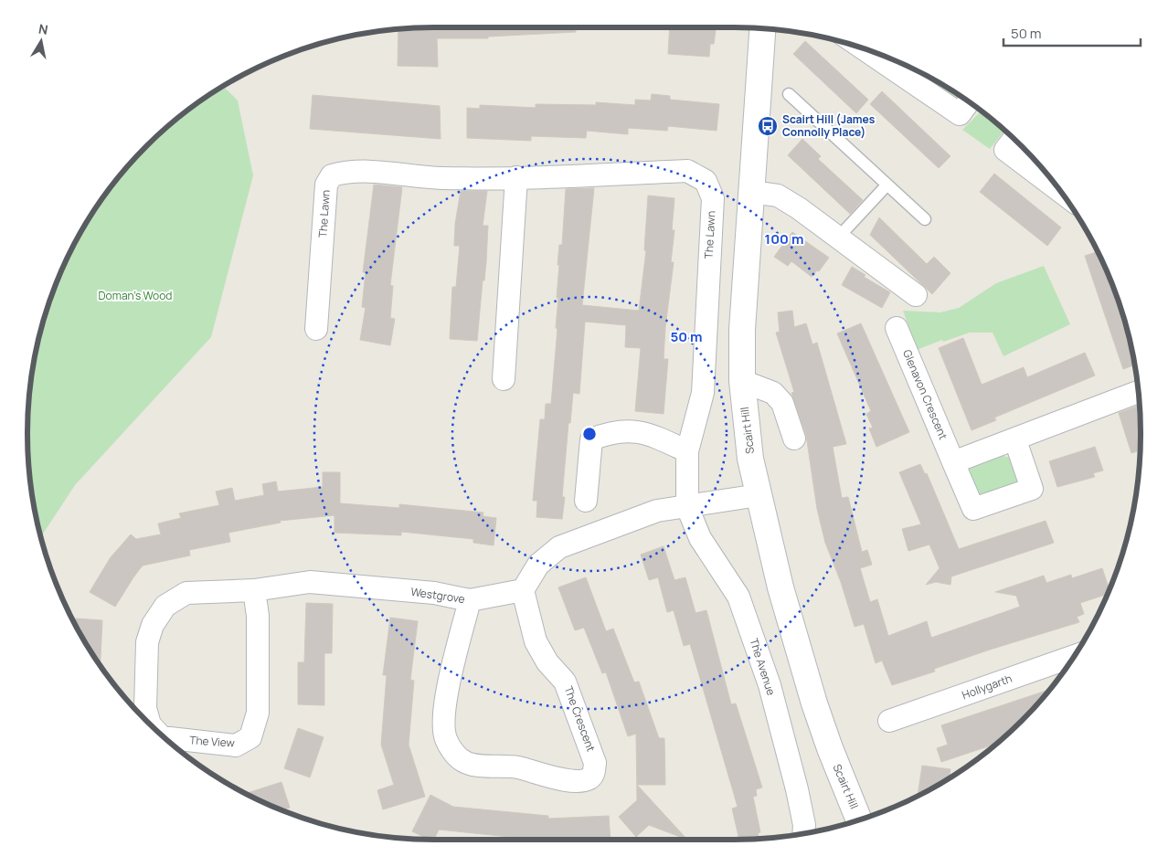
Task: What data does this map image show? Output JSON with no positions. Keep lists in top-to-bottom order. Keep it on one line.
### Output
{"streets":{"street":["The Lawn","Glenavon Crescent","Scairt Hill","Westgrove","The Avenue","Hollygarth","The Crescent","The View"]},"crossings":[["The Lawn","The Avenue"],["Westgrove","The Crescent"],["Westgrove","The View"]],"parks":["Doman's Wood"],"places":{"bus stop":["Scairt Hill (James Connolly Place)"]},"scale_bar":"50 m","north":"top","rings":["100 m","50 m"]}
